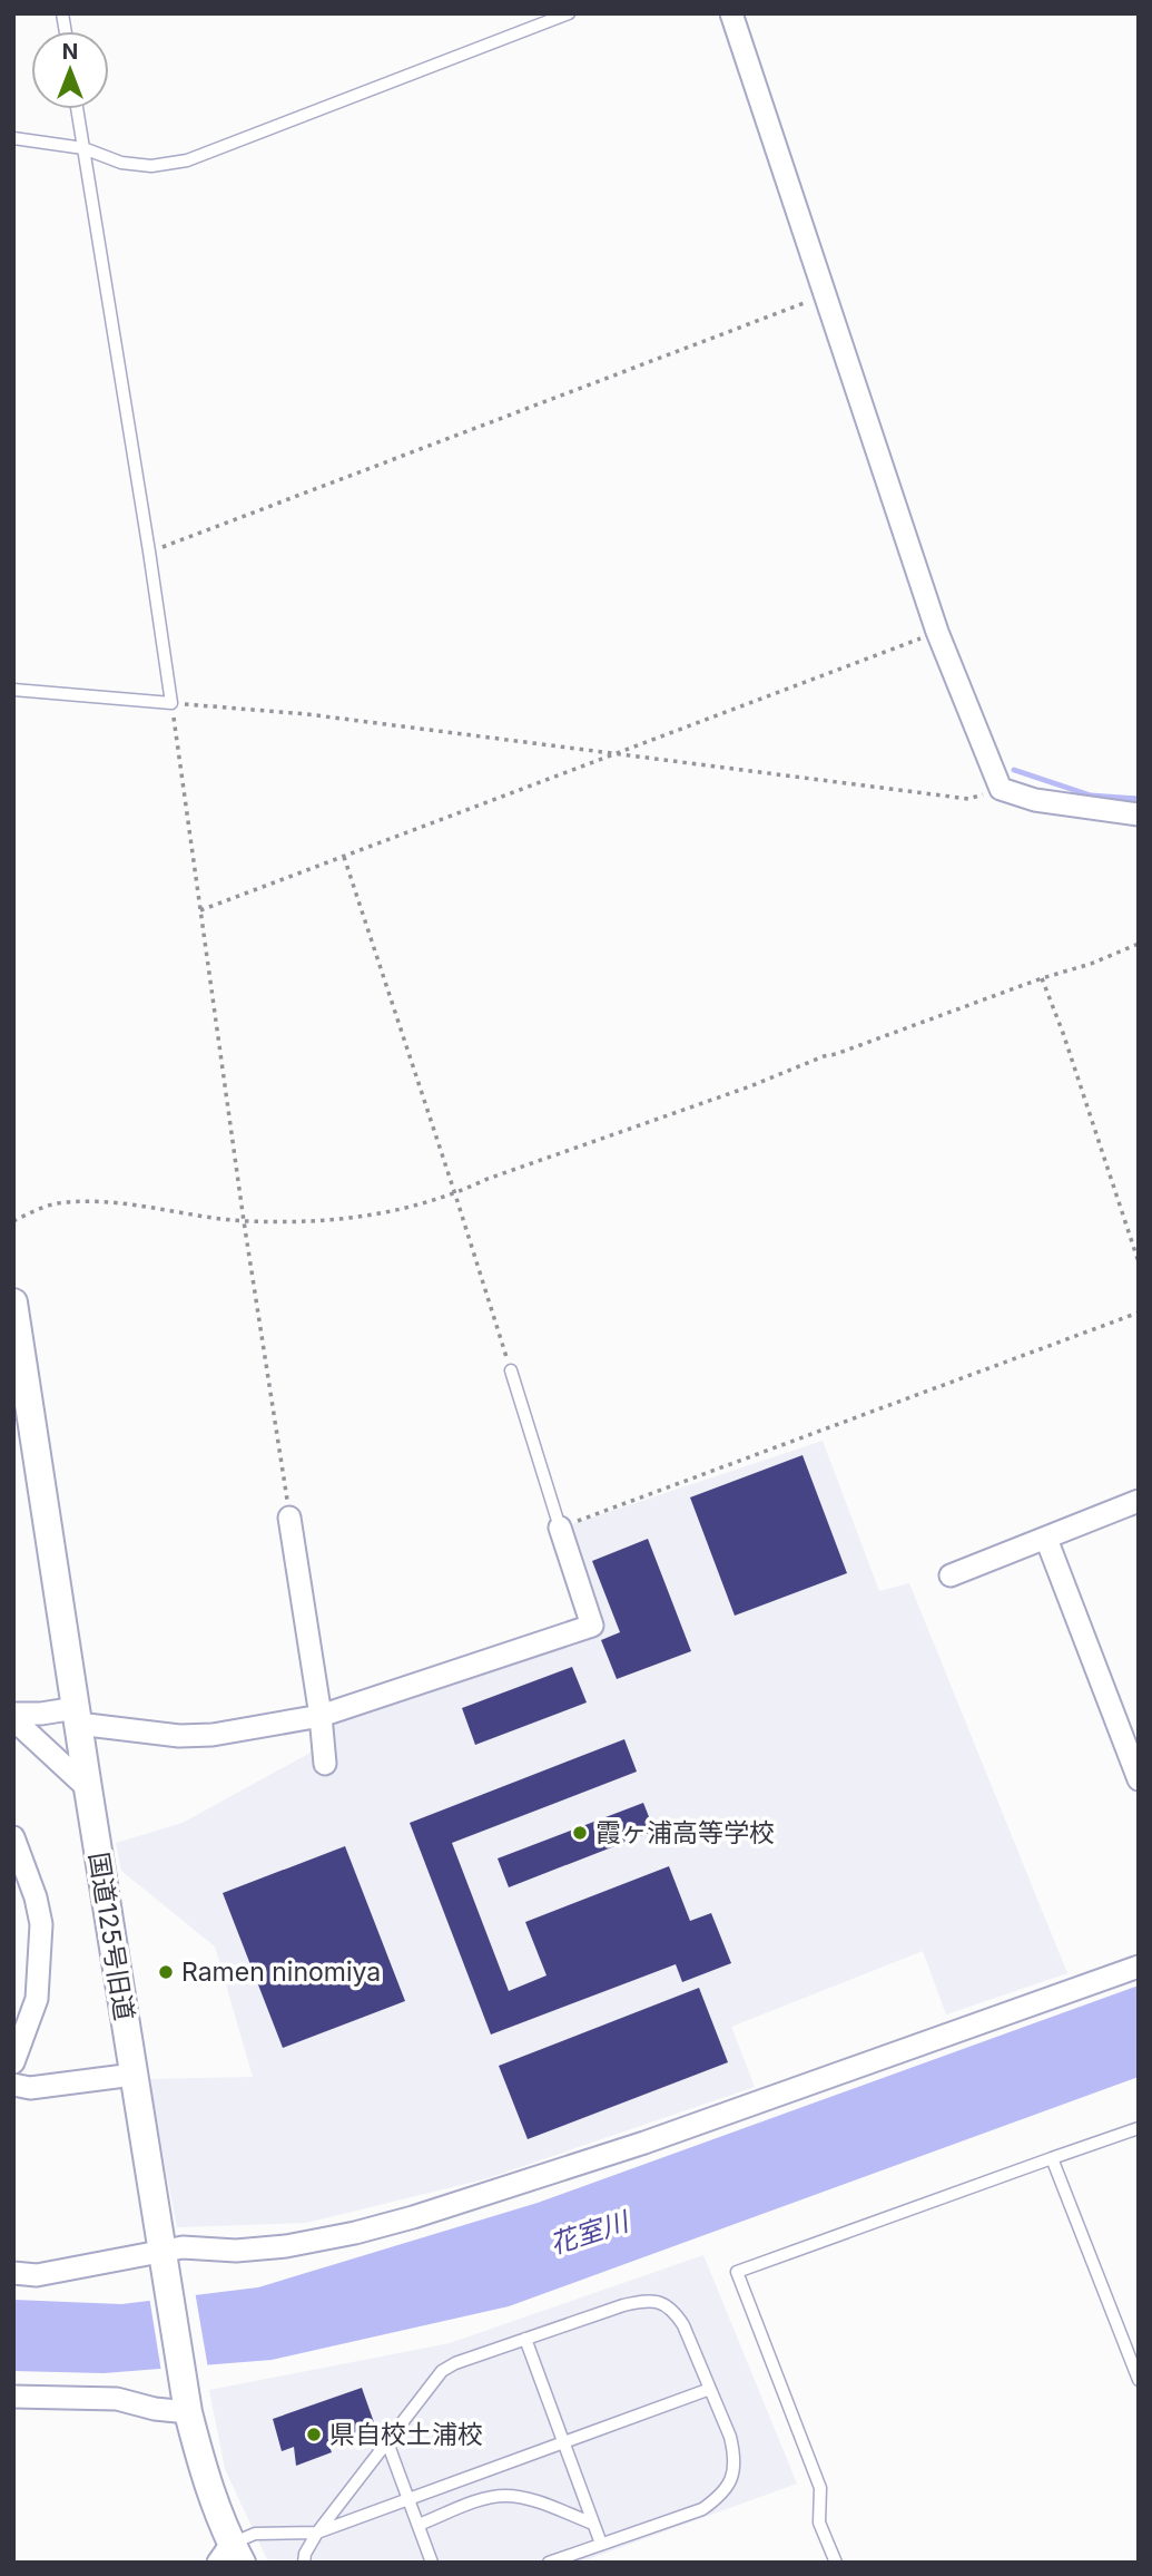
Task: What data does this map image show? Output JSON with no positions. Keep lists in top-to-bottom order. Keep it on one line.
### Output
{"streets":{"street":["国道125号旧道"]},"water":["花室川"],"places":["霞ヶ浦高等学校","Ramen ninomiya","県自校土浦校"],"north":"top"}
